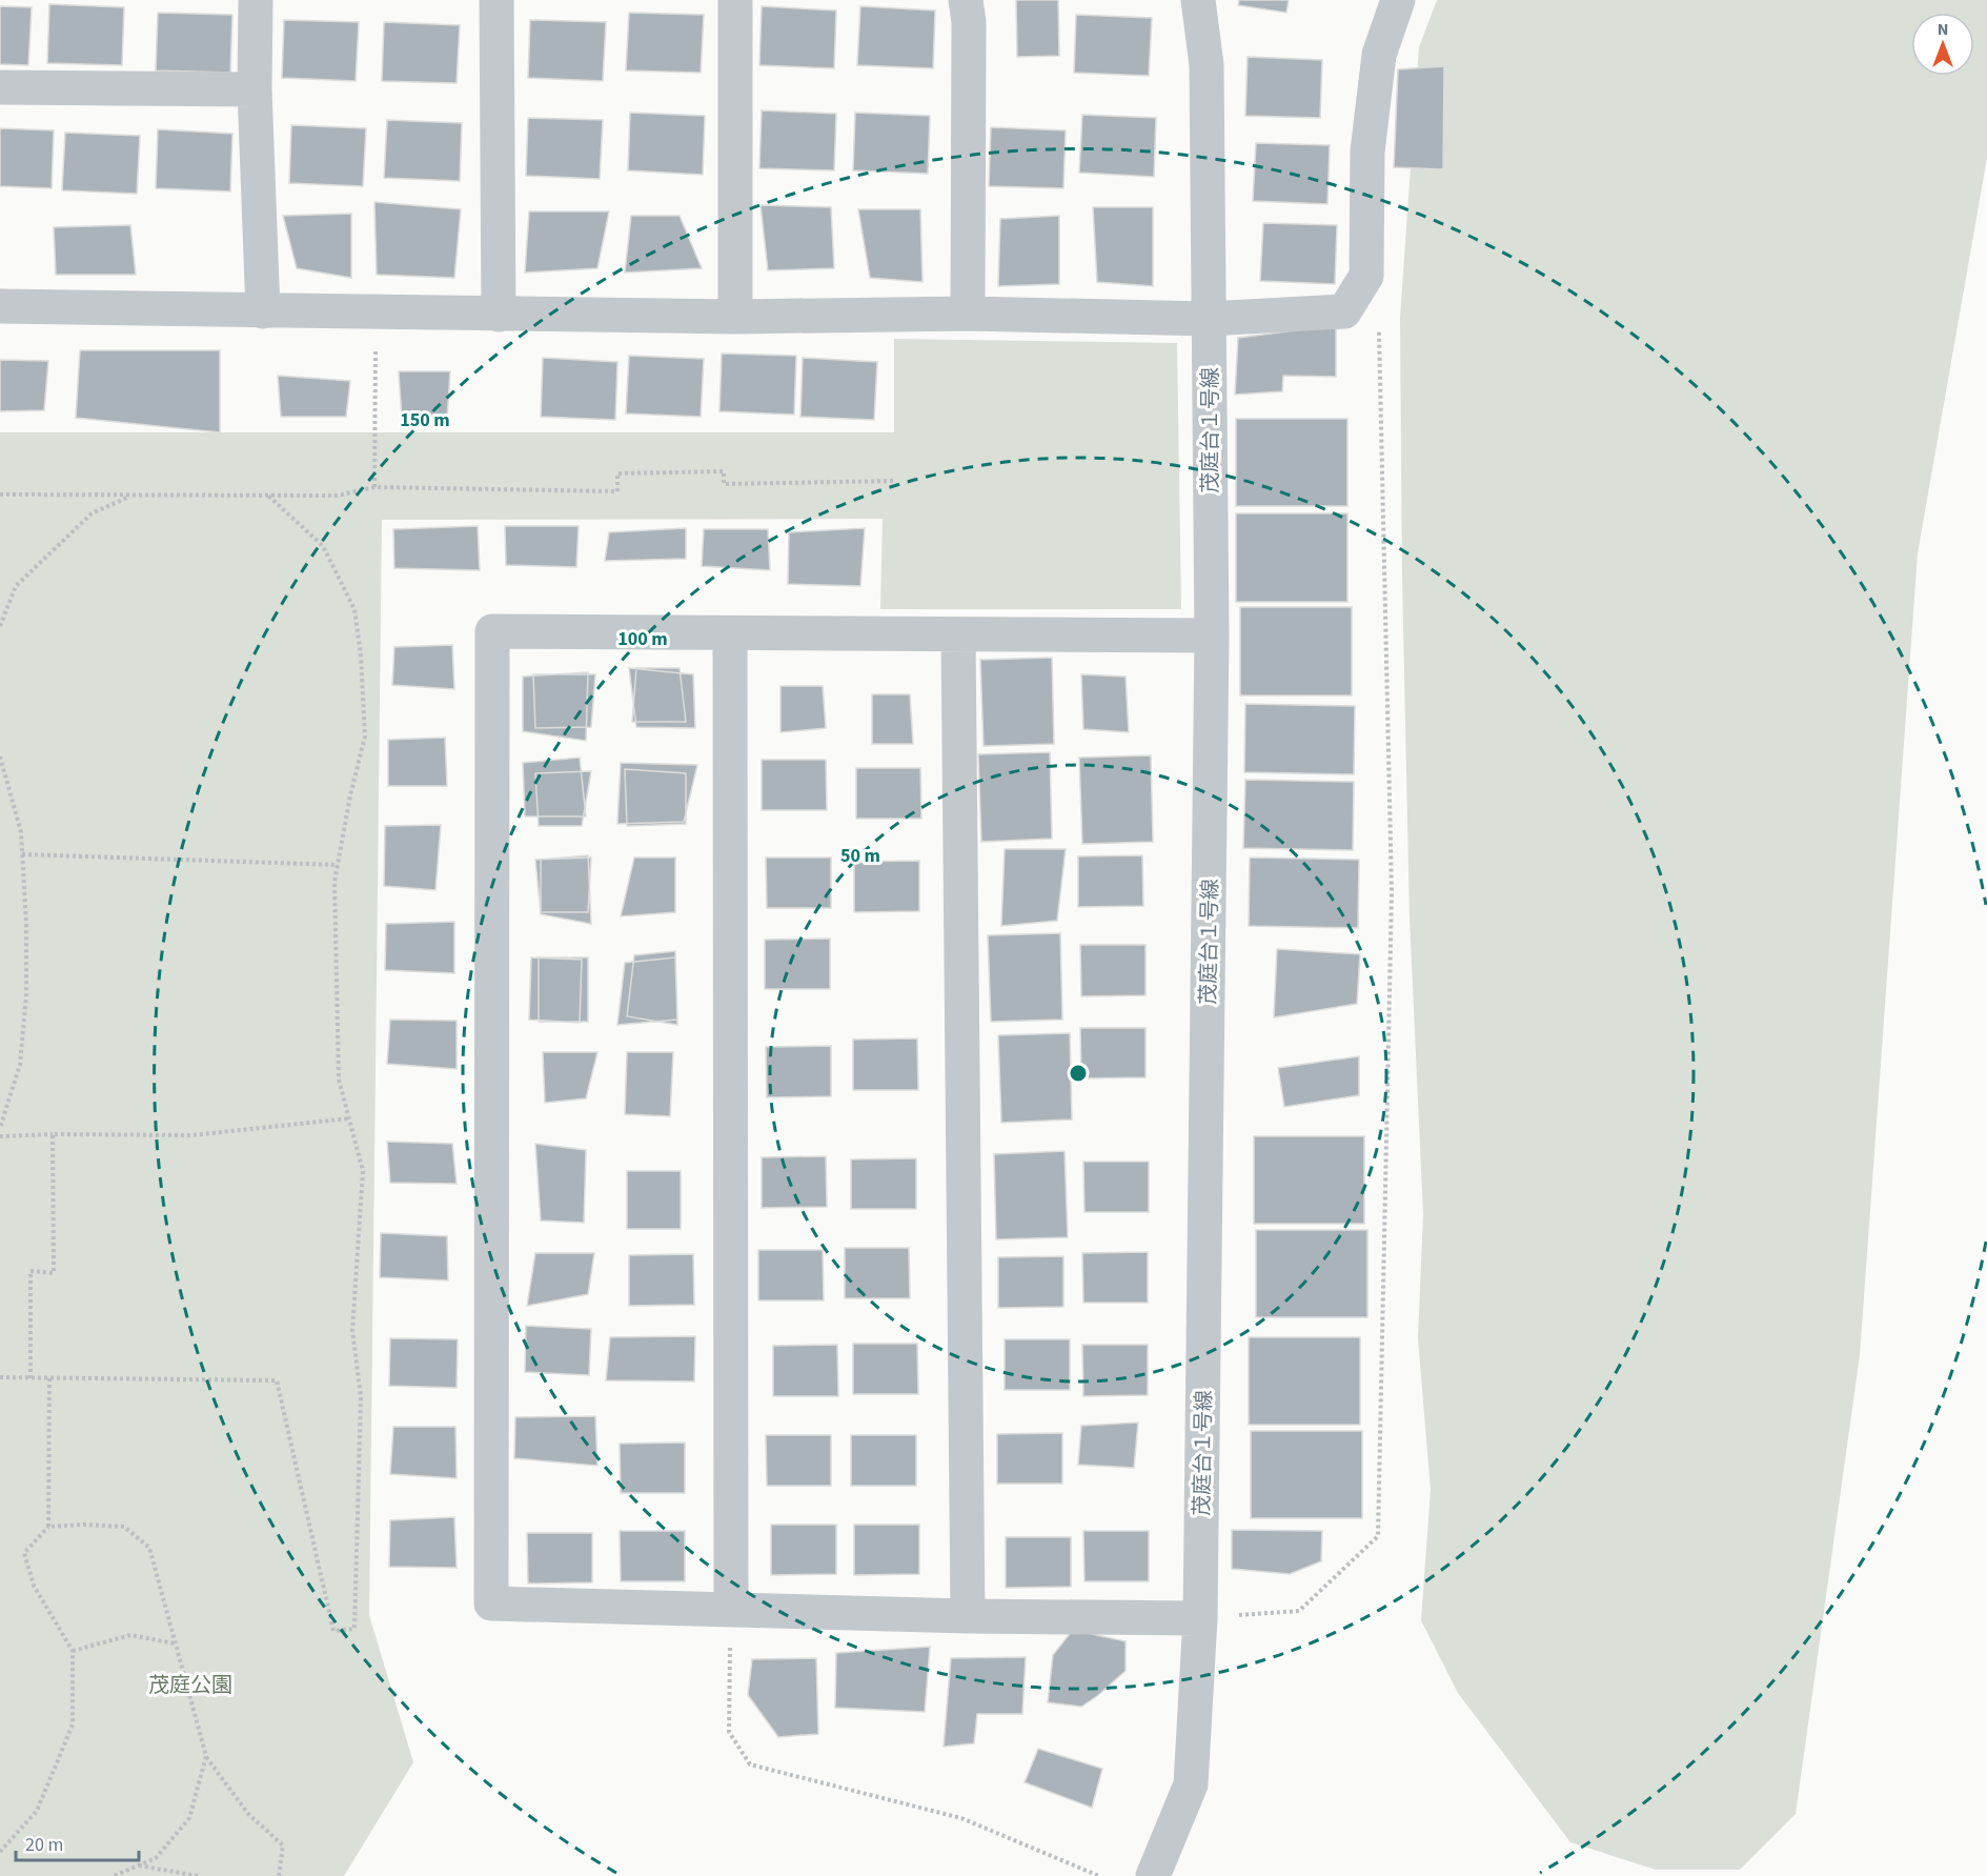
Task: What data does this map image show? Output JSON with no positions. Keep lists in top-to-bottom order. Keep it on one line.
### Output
{"streets":{"street":["茂庭台１号線"]},"parks":["茂庭公園"],"scale_bar":"20 m","north":"top","rings":["150 m","100 m","50 m"]}
